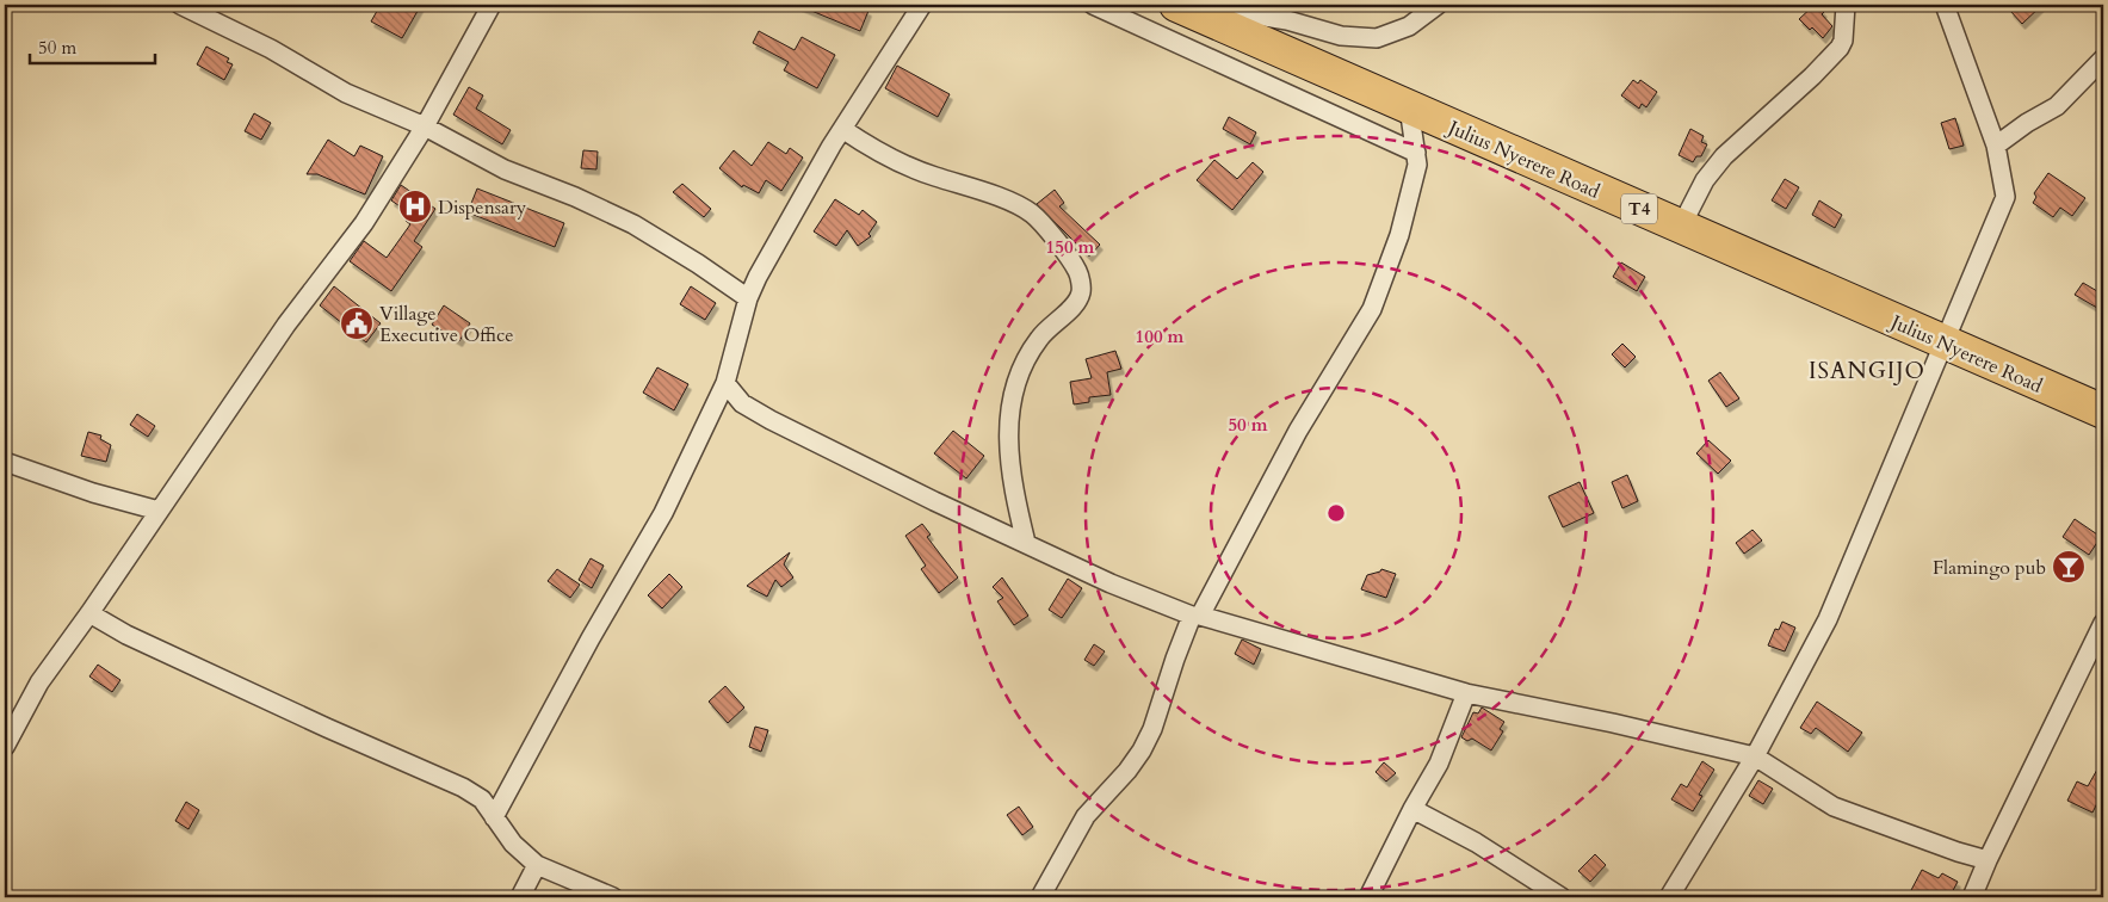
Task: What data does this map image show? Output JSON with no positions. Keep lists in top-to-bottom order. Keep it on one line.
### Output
{"streets":{"highway":["Julius Nyerere Road","T4"]},"districts":["ISANGIJO"],"places":{"hospital":["Dispensary"],"public building":["Village Executive Office"],"bar":["Flamingo pub"]},"scale_bar":"50 m","rings":["150 m","100 m","50 m"]}
